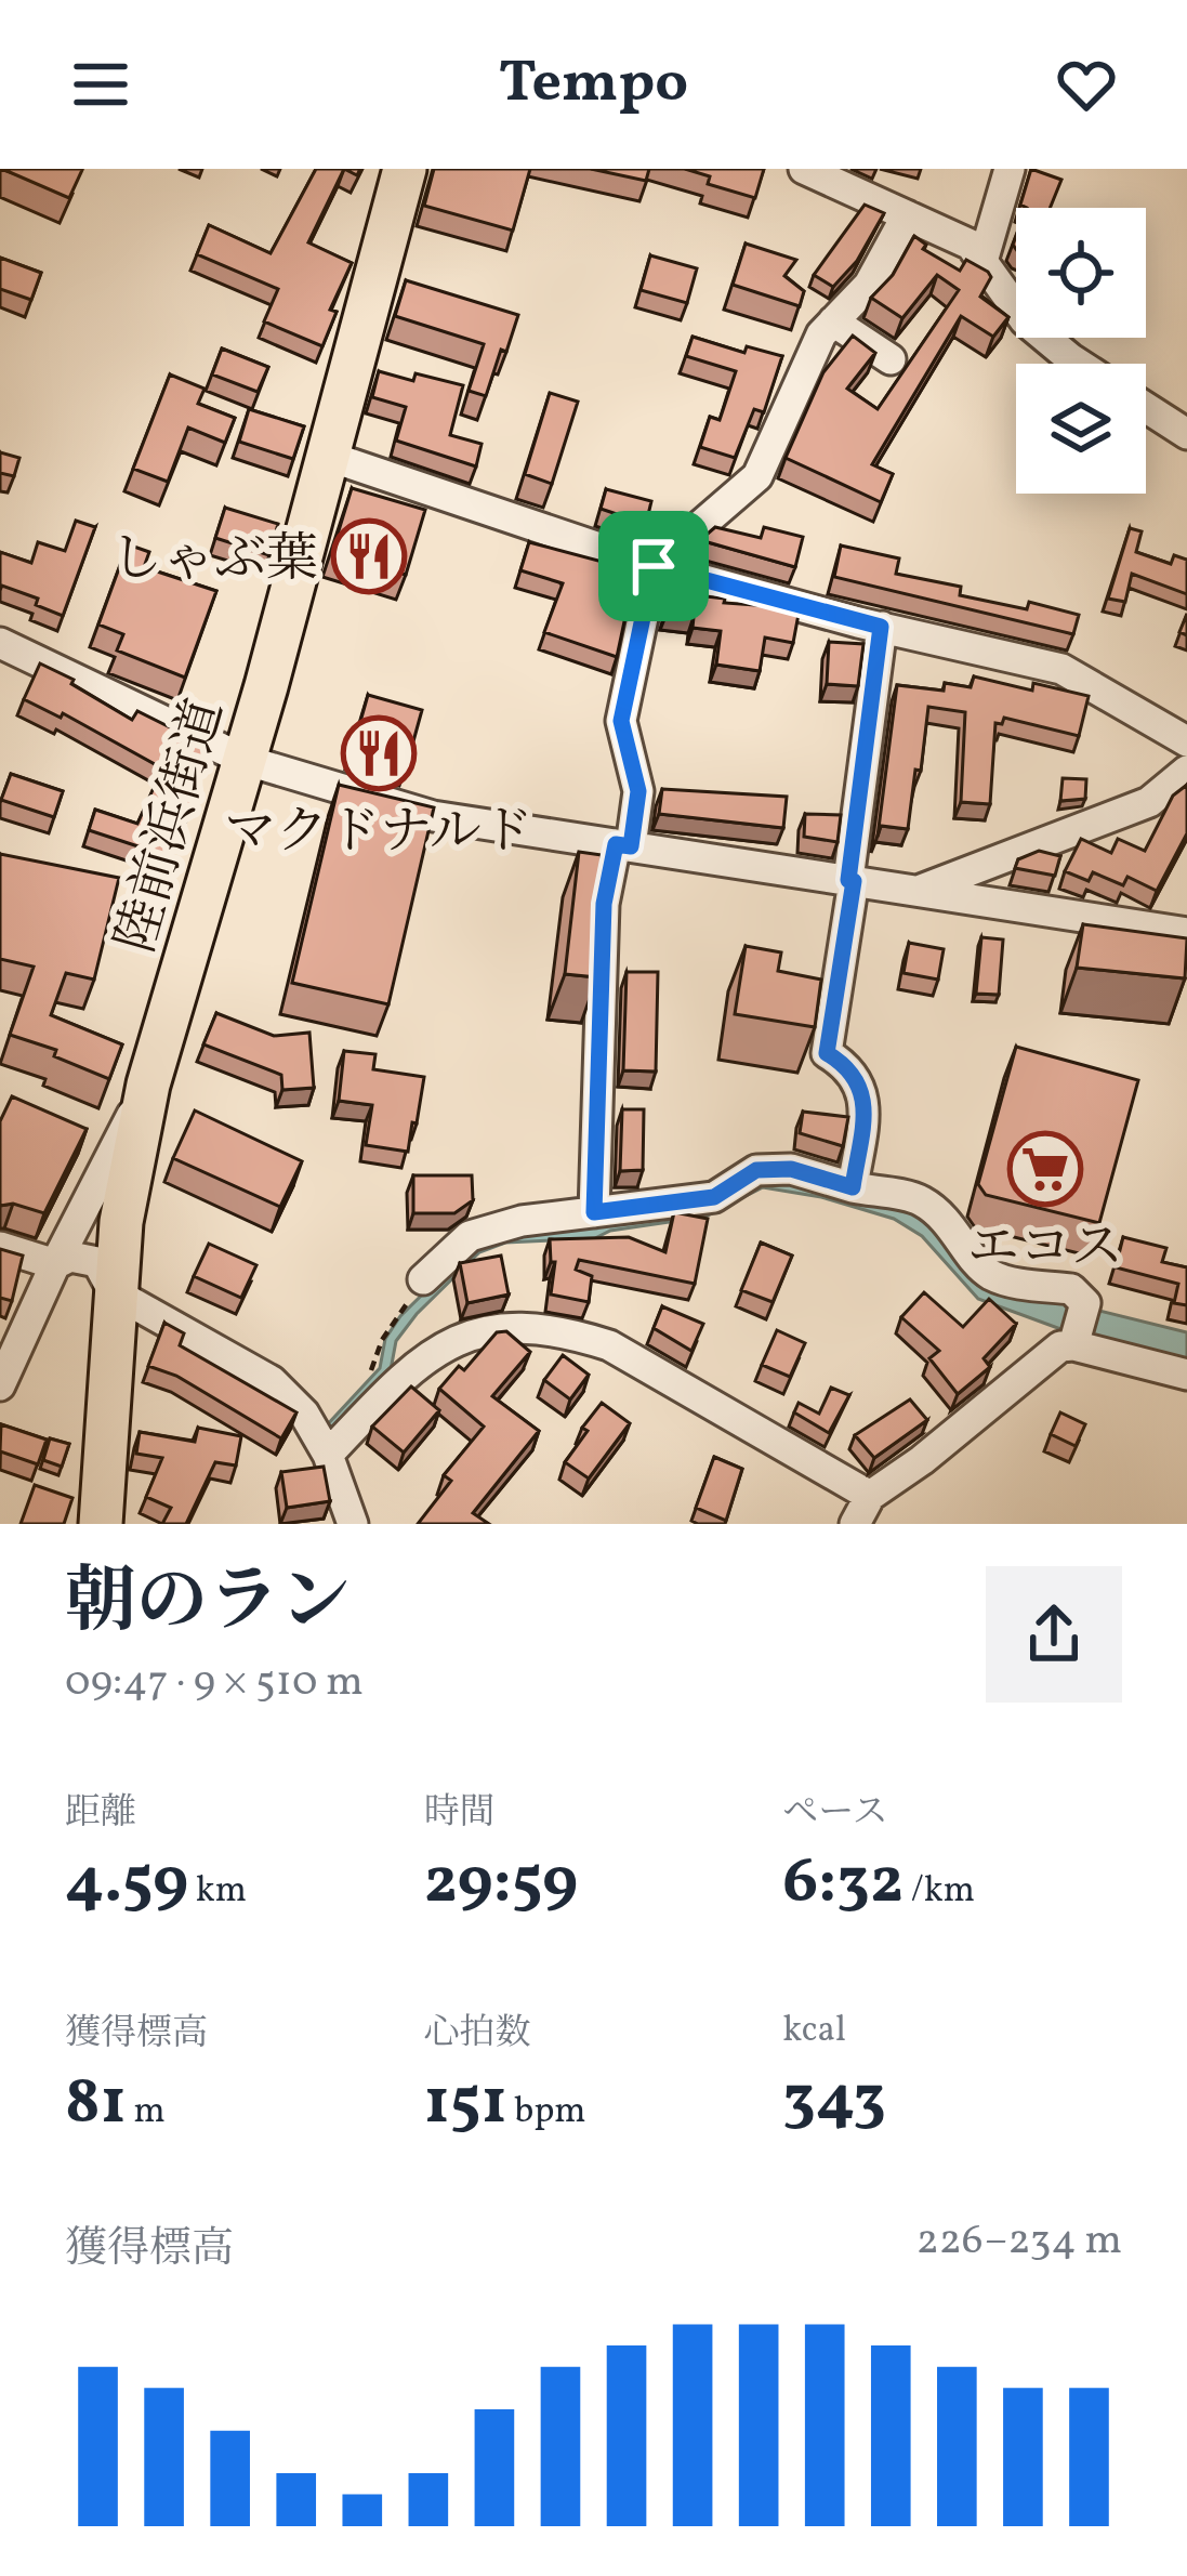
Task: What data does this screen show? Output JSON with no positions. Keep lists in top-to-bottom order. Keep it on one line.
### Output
{"streets":{"highway":["陸前浜街道"]},"places":{"restaurant":["しゃぶ葉","マクドナルド"],"supermarket":["エコス"]},"page":{"header":"Tempo","heading":["朝のラン","09:47 · 9 × 510 m"],"stats":[["距離","4.59 km"],["時間","29:59"],["ペース","6:32 /km"],["獲得標高","81 m"],["心拍数","151 bpm"],["kcal","343"]],"chart":["獲得標高","226–234 m"]}}
